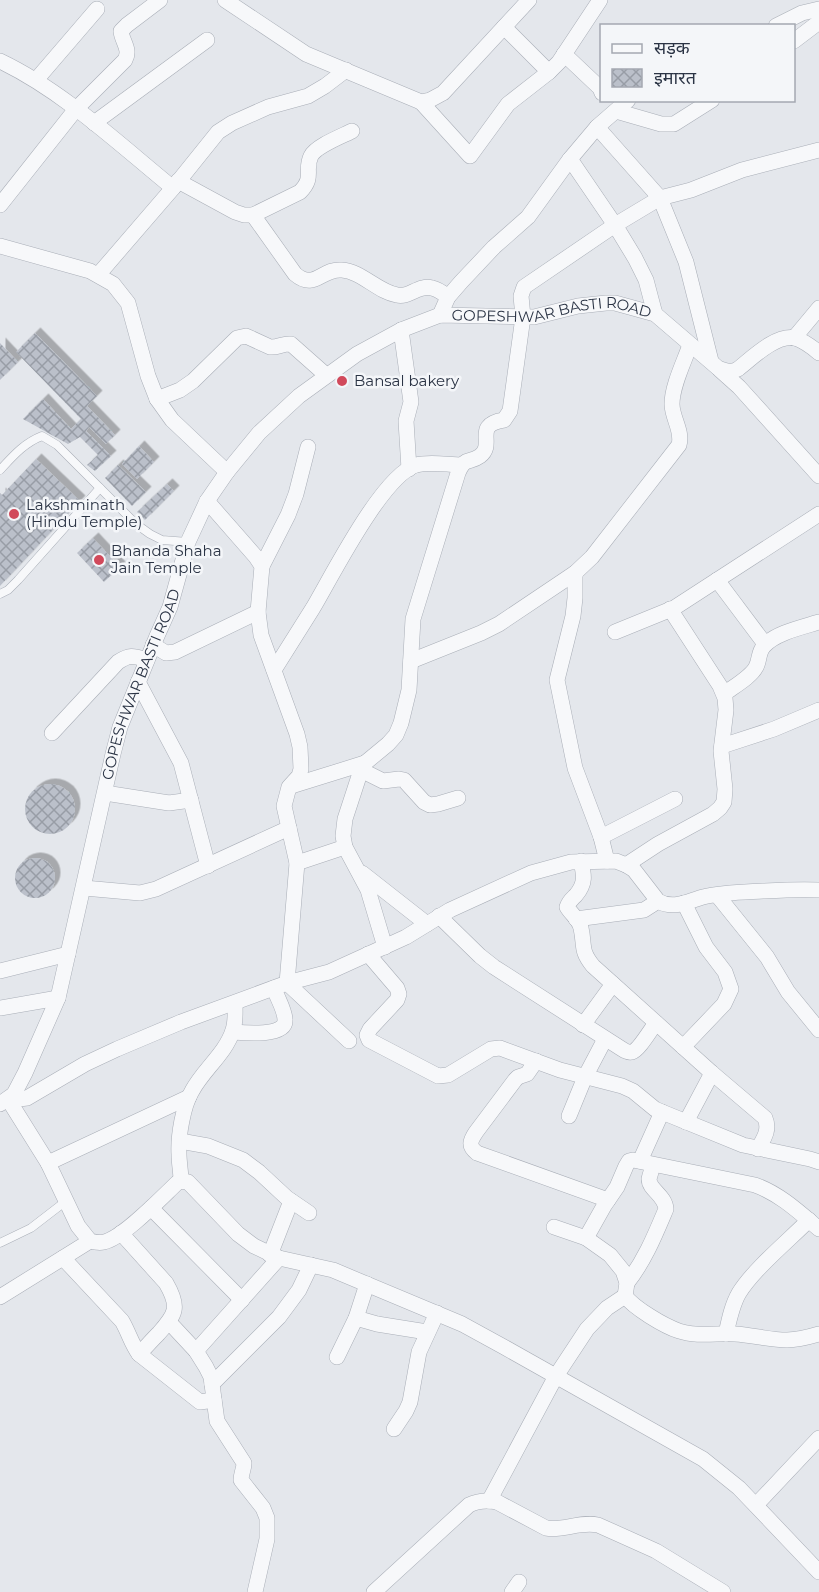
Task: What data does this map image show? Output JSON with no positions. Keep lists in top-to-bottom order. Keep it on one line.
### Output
{"streets":{"street":["GOPESHWAR BASTI ROAD"]},"places":["Bansal bakery","Lakshminath (Hindu Temple)","Bhanda Shaha Jain Temple"],"legend":["सड़क","इमारत"]}
